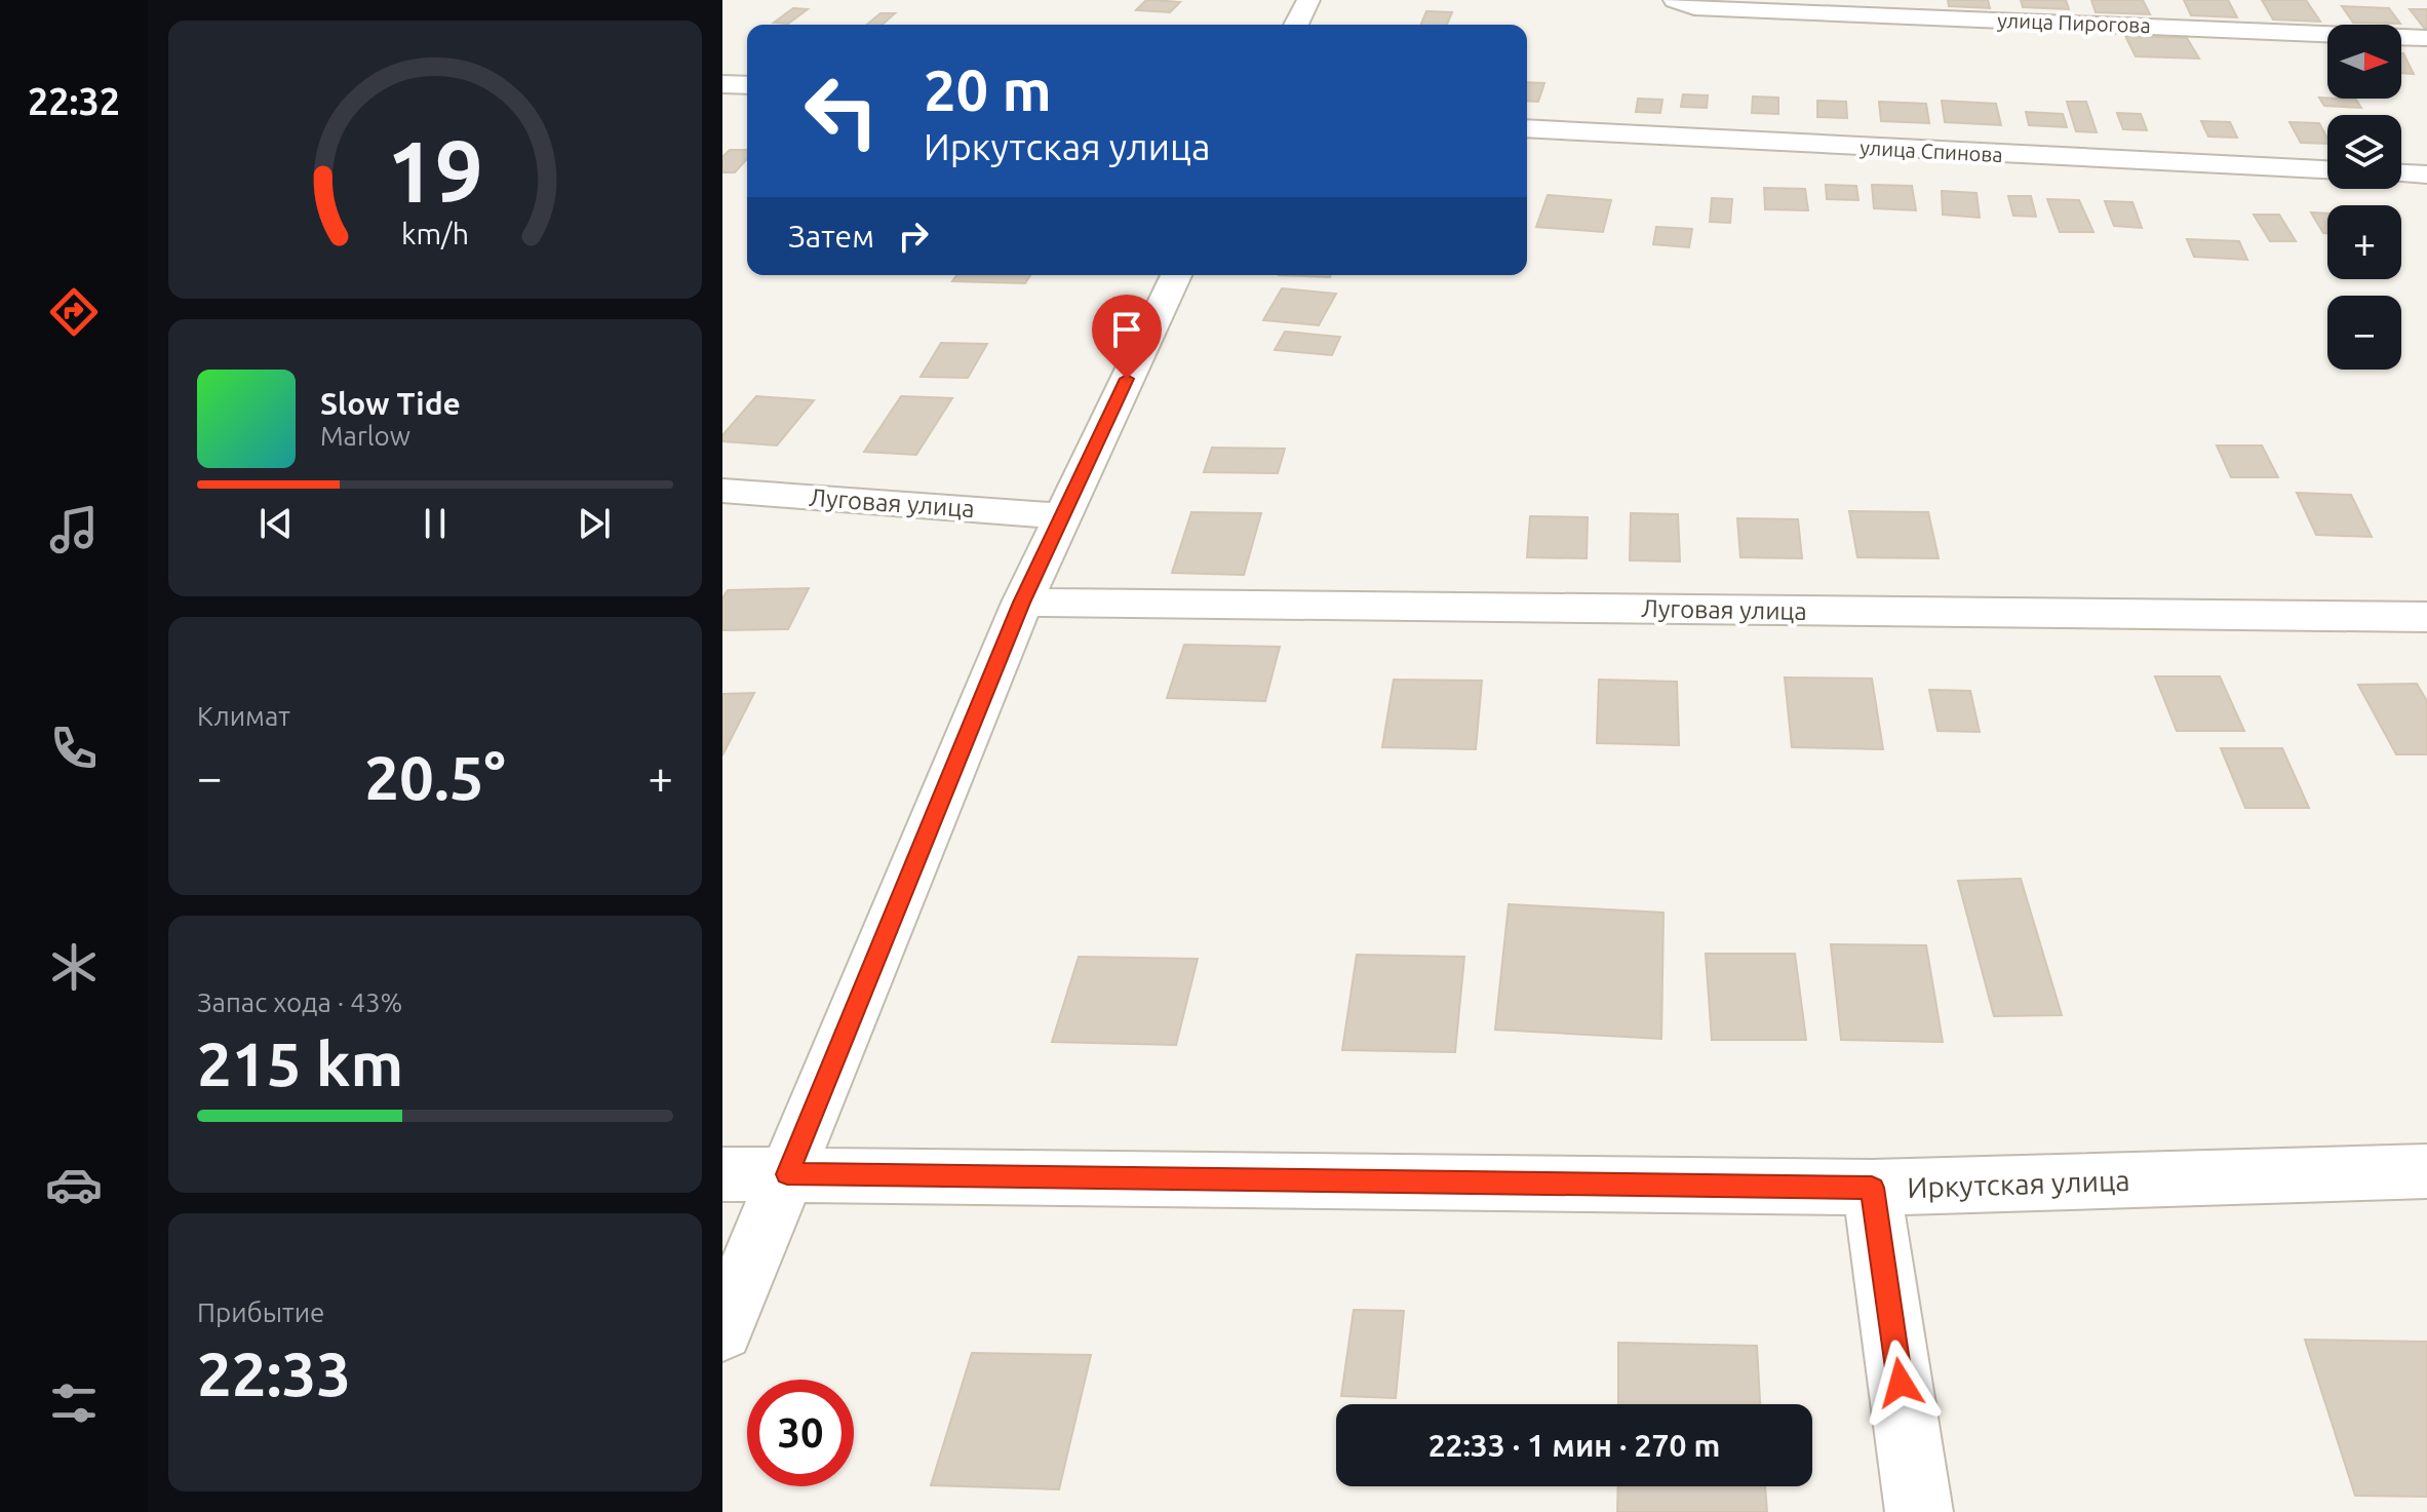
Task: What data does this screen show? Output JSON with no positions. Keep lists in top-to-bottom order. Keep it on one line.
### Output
{"streets":{"street":["улица Пирогова","улица Спинова","Луговая улица","Иркутская улица"]},"north":"right","page":{"tabs":"22:32","map_buttons":["+","−"],"turn":["20 m","Иркутская улица"],"then":"Затем","song":["Slow Tide","Marlow"],"tile":["Климат",["Запас хода · 43%","215 km"],["Прибытие","22:33"]],"heat":["−","20.5°","+"],"limit":"30","trip":"22:33 · 1 мин · 270 m","gauge":["19","km/h"]}}
